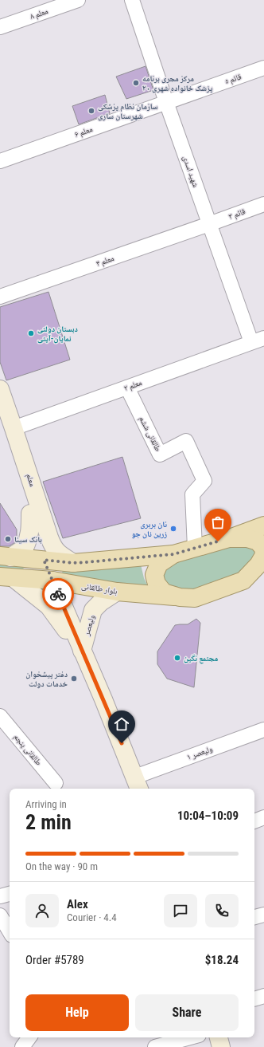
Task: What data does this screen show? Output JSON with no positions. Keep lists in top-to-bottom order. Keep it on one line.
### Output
{"streets":{"main road":["معلم","بلوار طالقانی","ولیعصر"],"street":["معلم ۸","قائم ٥","معلم ۶","شهید اسدی","قائم ٣","معلم ۴","معلم ٢","طالقانی ششم","طالقانی پنجم","ولیعصر ١"]},"crossings":[["قائم ٥","معلم ۶"],["قائم ٥","شهید اسدی"],["معلم ۶","شهید اسدی"],["شهید اسدی","قائم ٣"],["شهید اسدی","معلم ۴"],["شهید اسدی","معلم ٢"],["قائم ٣","معلم ۴"],["معلم ٢","طالقانی ششم"],["معلم ٢","معلم"],["بلوار طالقانی","ولیعصر"],["ولیعصر","ولیعصر ١"]],"places":["مرکز مجری برنامه پزشک خانواده شهری ٢٠","سازمان نظام پزشکی شهرستان ساری","دبستان دولتی نمایان-آیتی","نان بربری زرین نان جو","بانک سینا","مجتمع نگین","دفتر پیشخوان خدمات دولت"],"page":{"heading":["2 min","Arriving in","10:04–10:09"],"panel":["Alex","Courier · 4.4","Order #5789","$18.24"],"bar":"On the way · 90 m","buttons":["Help","Share"]}}
